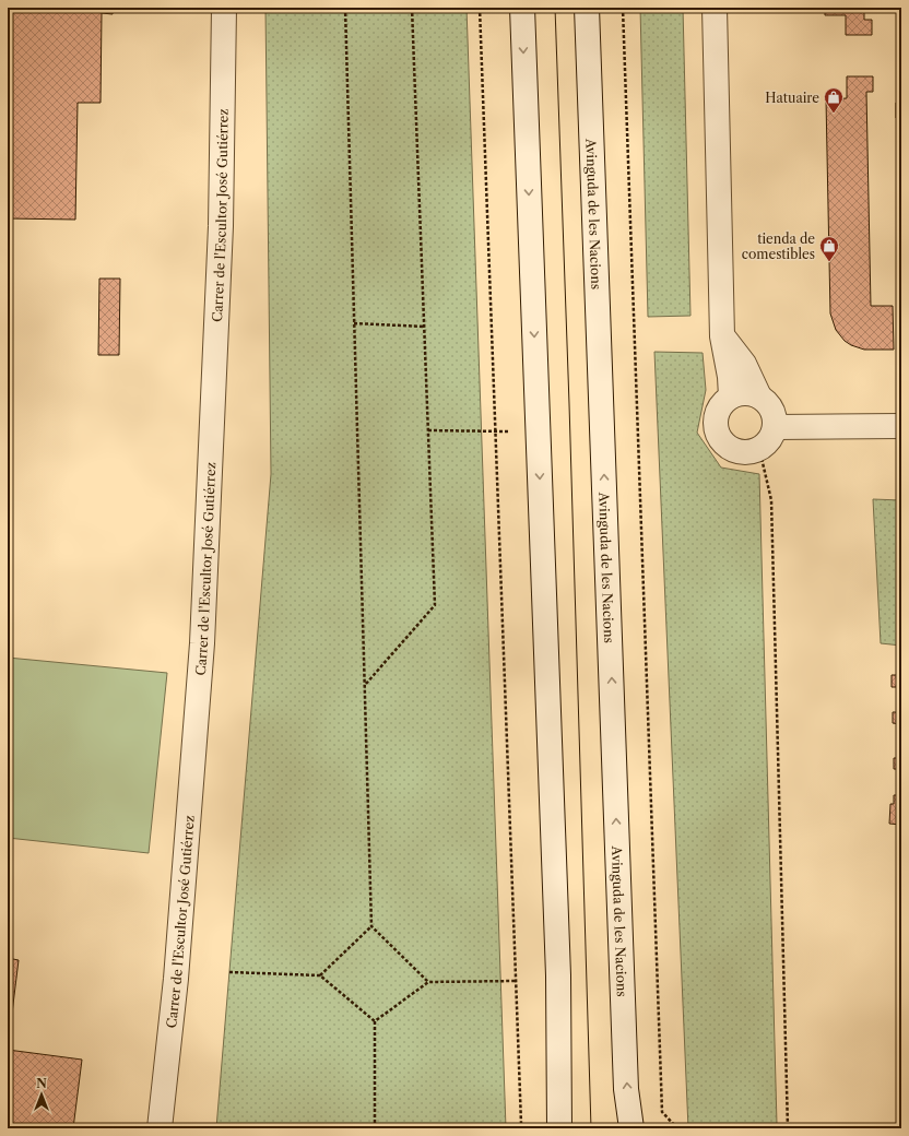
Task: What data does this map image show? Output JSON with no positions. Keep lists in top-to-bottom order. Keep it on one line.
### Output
{"streets":{"main road":["Avinguda de les Nacions","Carrer de l'Escultor José Gutiérrez"]},"places":{"shop":["Hatuaire","tienda de comestibles"]},"north":"top"}
